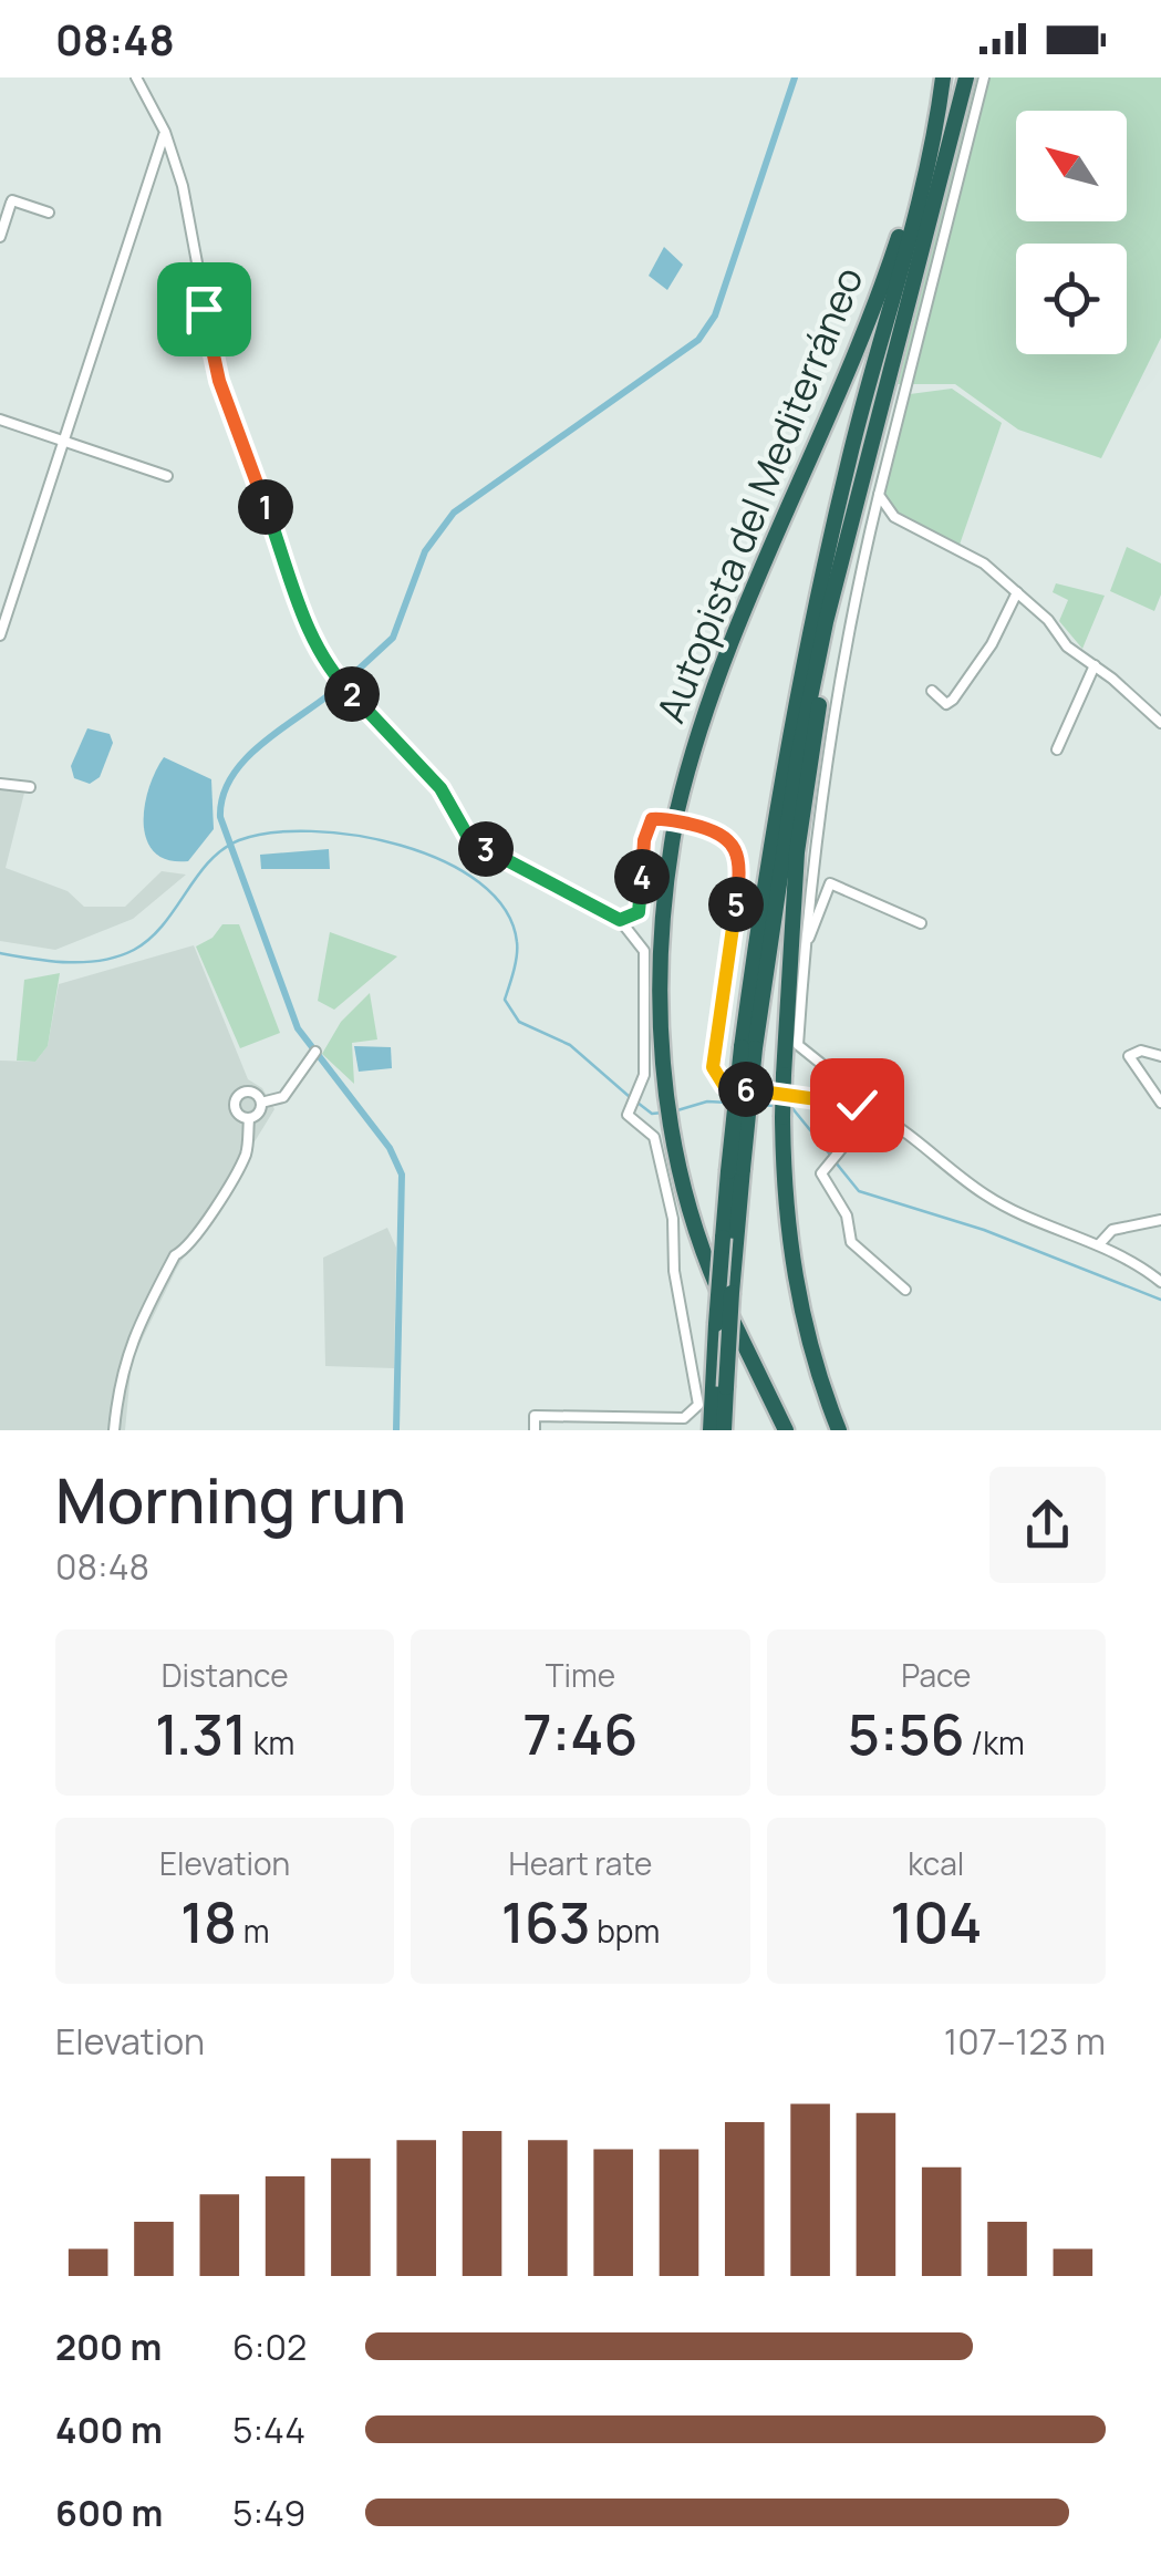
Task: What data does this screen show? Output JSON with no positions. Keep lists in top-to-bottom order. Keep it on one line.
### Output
{"streets":{"highway":["Autopista del Mediterráneo"]},"north":"top left","page":{"status":"08:48","pins":["1","2","3","4","5","6"],"heading":["Morning run","08:48"],"stats":[["Distance","1.31 km"],["Time","7:46"],["Pace","5:56 /km"],["Elevation","18 m"],["Heart rate","163 bpm"],["kcal","104"]],"chart":["Elevation","107–123 m"],"list":[{"name":"200 m","note":"6:02"},{"name":"400 m","note":"5:44"},{"name":"600 m","note":"5:49"}]}}
